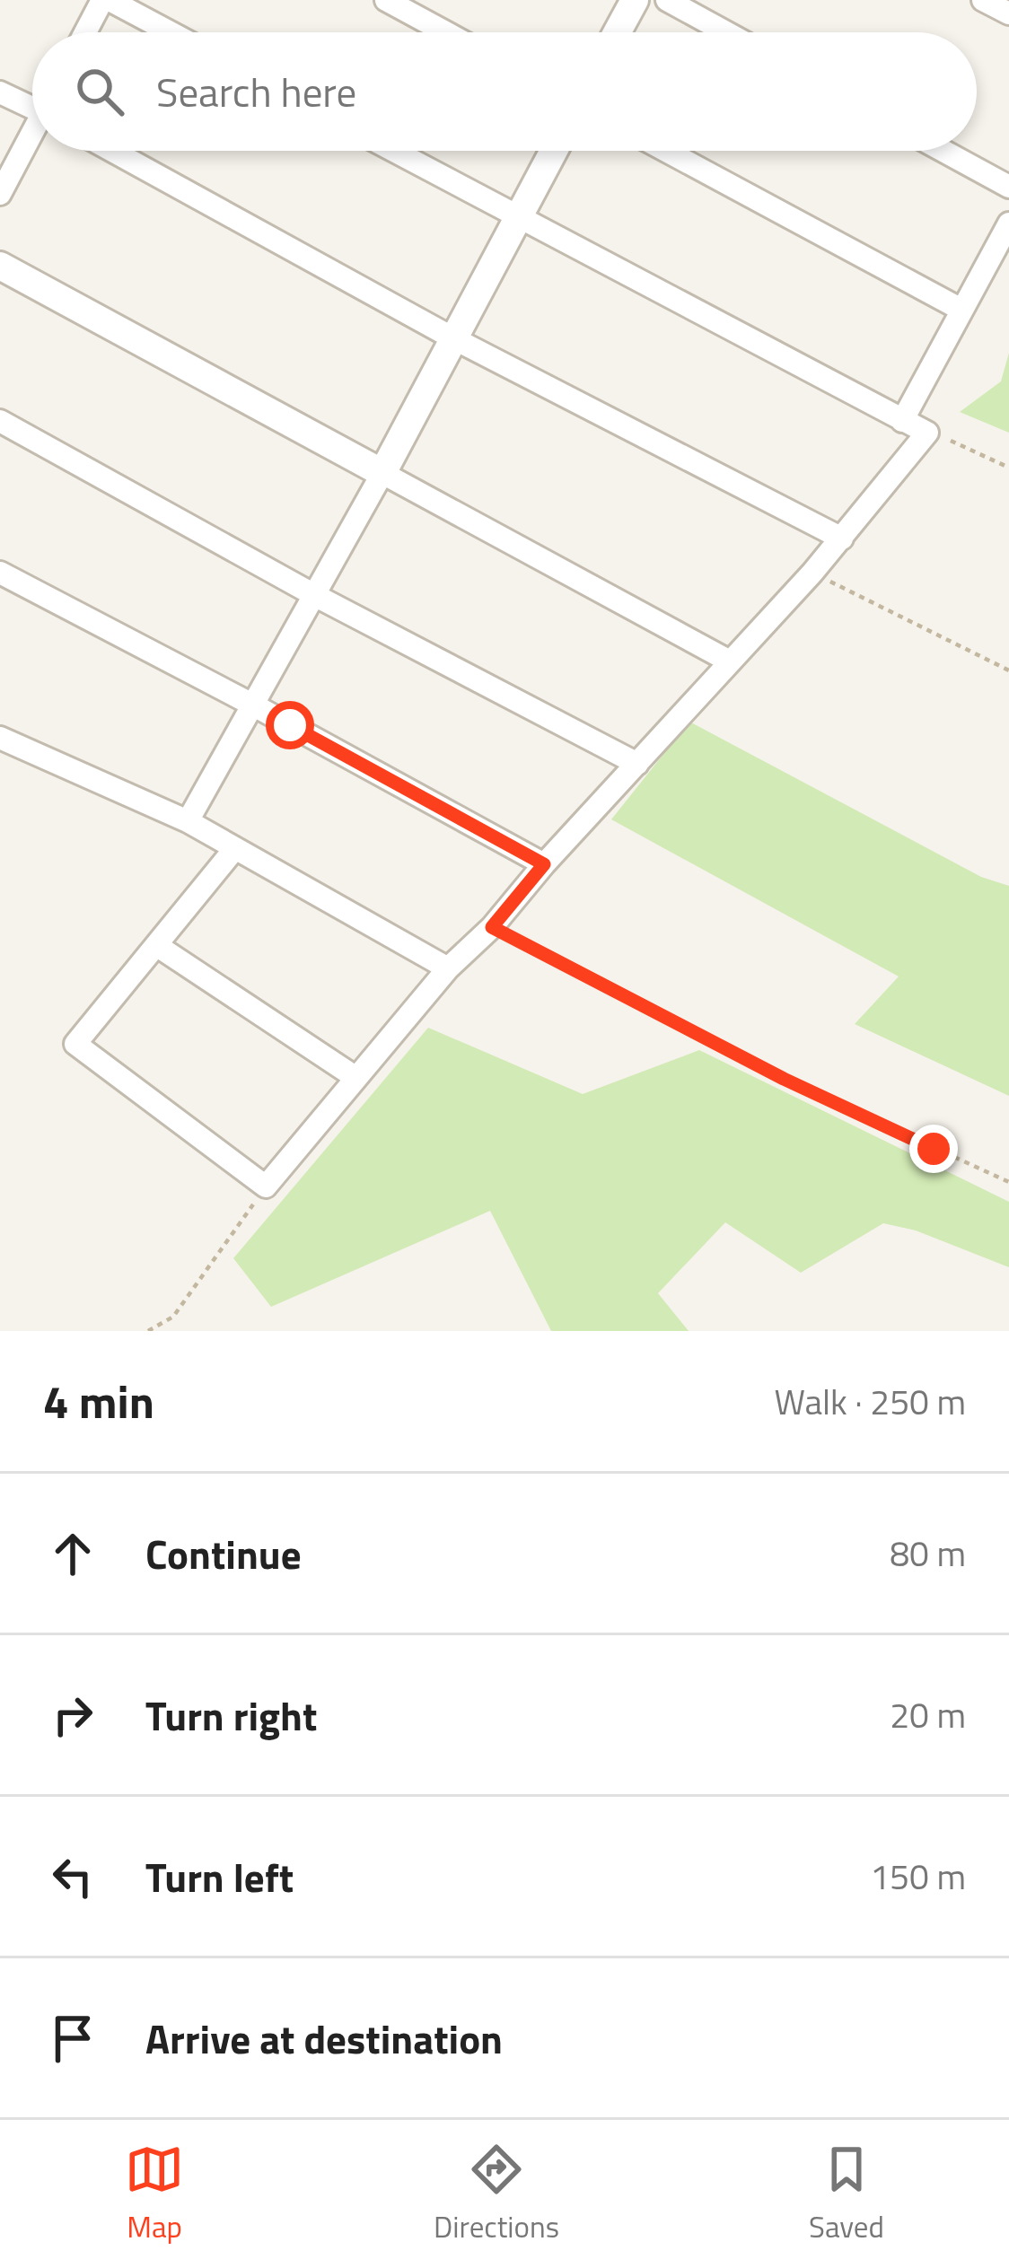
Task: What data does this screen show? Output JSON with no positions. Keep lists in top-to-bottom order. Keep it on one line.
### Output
{"page":{"search":"Search here","heading":["4 min","Walk · 250 m"],"list":[["Continue","80 m"],["Turn right","20 m"],["Turn left","150 m"],"Arrive at destination"],"nav":["Map","Directions","Saved"]}}
